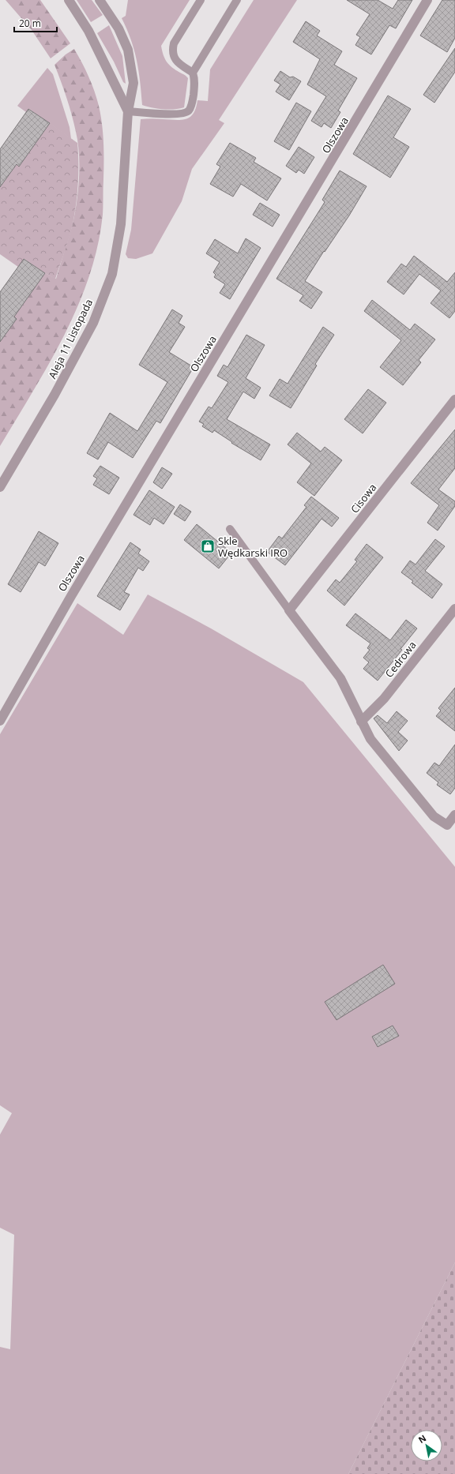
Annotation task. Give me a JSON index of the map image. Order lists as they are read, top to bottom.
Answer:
{
  "streets": {
    "street": [
      "Olszowa",
      "Aleja 11 Listopada",
      "Cisowa",
      "Cedrowa"
    ]
  },
  "places": {
    "shop": ["Skle Wędkarski IRO"]
  },
  "scale_bar": "20 m",
  "north": "top left"
}
